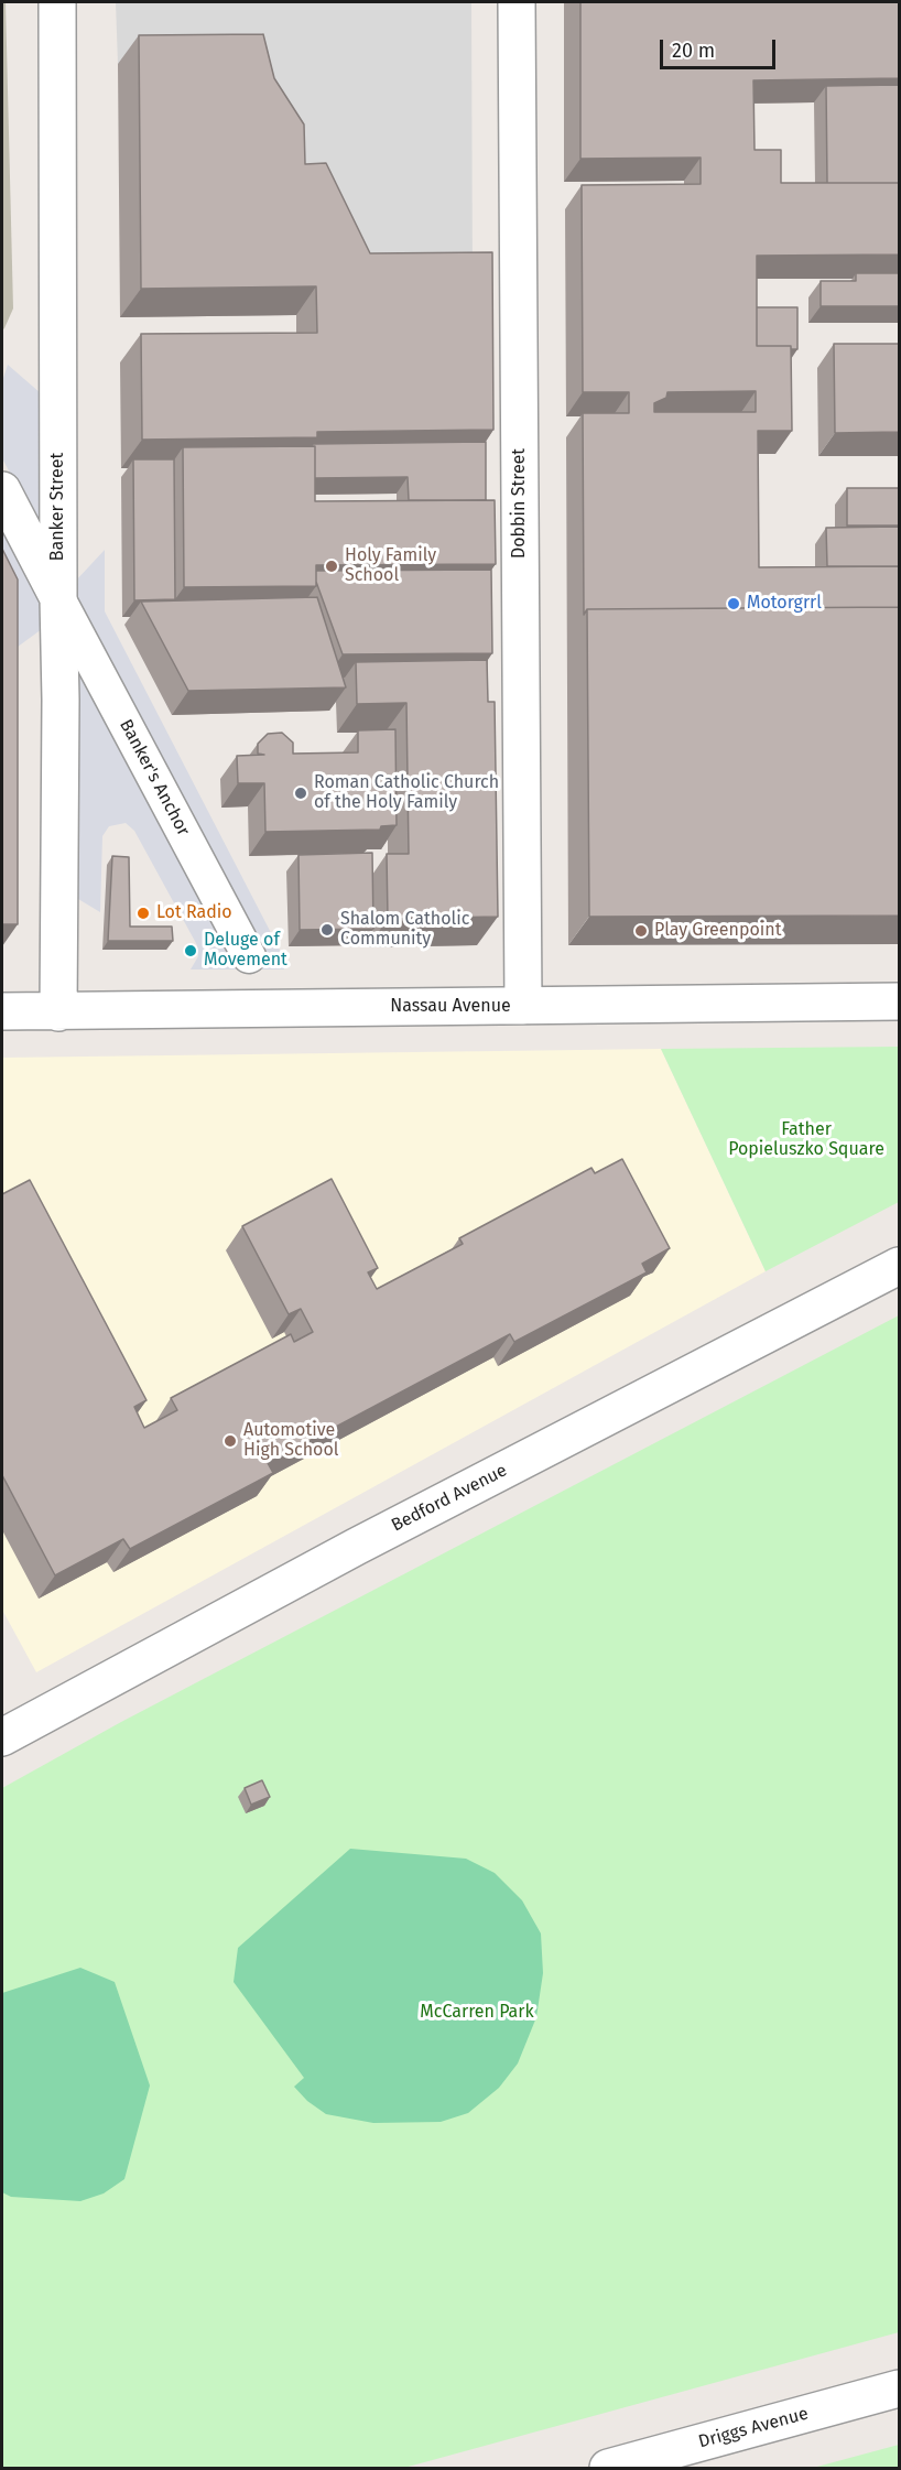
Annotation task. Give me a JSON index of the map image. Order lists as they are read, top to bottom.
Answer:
{
  "streets": {
    "street": [
      "Dobbin Street",
      "Banker Street",
      "Banker's Anchor",
      "Nassau Avenue",
      "Bedford Avenue",
      "Driggs Avenue"
    ]
  },
  "crossings": [
    ["Dobbin Street", "Nassau Avenue"],
    ["Banker Street", "Banker's Anchor"],
    ["Banker Street", "Nassau Avenue"]
  ],
  "parks": ["Father Popieluszko Square", "McCarren Park"],
  "places": [
    "Holy Family School",
    "Motorgrrl",
    "Roman Catholic Church of the Holy Family",
    "Lot Radio",
    "Shalom Catholic Community",
    "Play Greenpoint",
    "Deluge of Movement",
    "Automotive High School"
  ],
  "scale_bar": "20 m"
}
